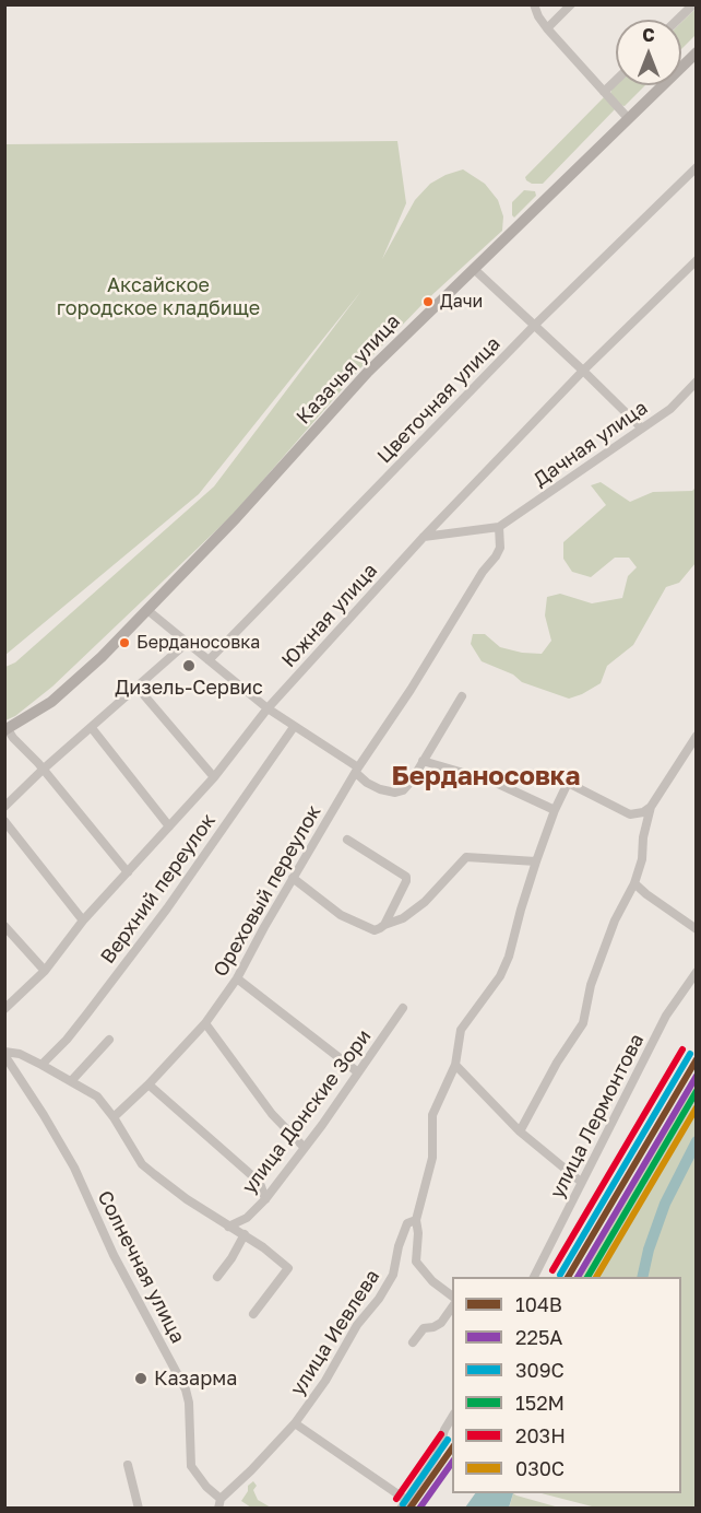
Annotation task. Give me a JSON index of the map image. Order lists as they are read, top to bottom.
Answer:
{
  "streets": {
    "main road": ["Казачья улица"],
    "street": [
      "Цветочная улица",
      "Дачная улица",
      "Южная улица",
      "Верхний переулок",
      "Ореховый переулок",
      "улица Донские Зори",
      "улица Лермонтова",
      "Солнечная улица",
      "улица Иевлева"
    ]
  },
  "crossings": [
    ["Дачная улица", "Ореховый переулок"],
    ["Солнечная улица", "улица Иевлева"]
  ],
  "districts": ["Берданосовка"],
  "parks": ["Аксайское городское кладбище"],
  "places": [
    "Дачи",
    "Берданосовка",
    "Дизель-Сервис",
    "Казарма"
  ],
  "lines": [
    "transit line 203Н",
    "transit line 309С",
    "transit line 104В",
    "transit line 225А",
    "transit line 152М",
    "transit line 030C"
  ],
  "legend": [
    "104В",
    "225А",
    "309С",
    "152М",
    "203Н",
    "030C"
  ],
  "north": "top"
}
